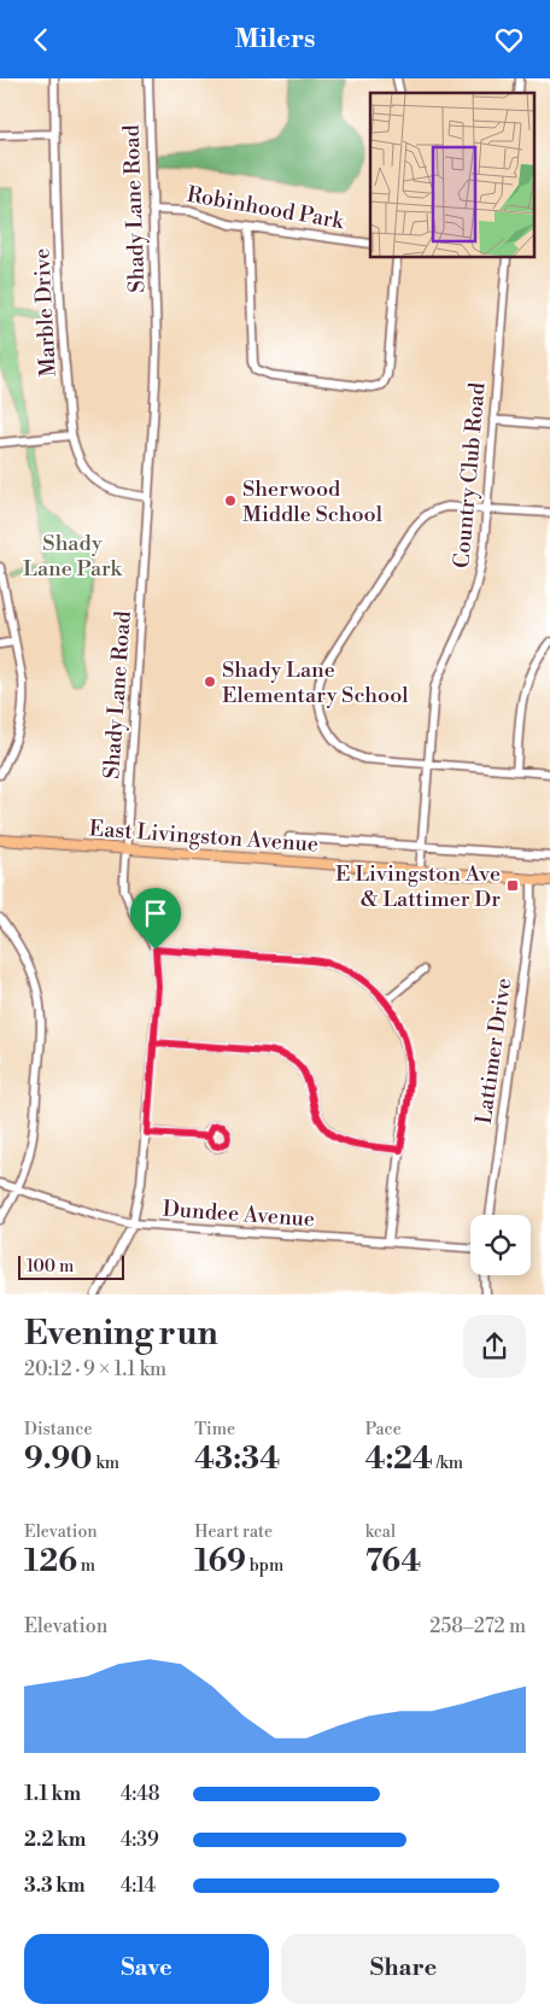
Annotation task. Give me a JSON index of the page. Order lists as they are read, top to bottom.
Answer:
{
  "streets": {
    "main road": ["East Livingston Avenue"],
    "street": [
      "Robinhood Park",
      "Shady Lane Road",
      "Marble Drive",
      "Country Club Road",
      "Lattimer Drive",
      "Dundee Avenue"
    ]
  },
  "crossings": [
    ["Robinhood Park", "Shady Lane Road"],
    ["Shady Lane Road", "Marble Drive"],
    ["Shady Lane Road", "East Livingston Avenue"],
    ["Shady Lane Road", "Dundee Avenue"],
    ["Country Club Road", "East Livingston Avenue"],
    ["East Livingston Avenue", "Lattimer Drive"]
  ],
  "parks": ["Shady Lane Park"],
  "places": {
    "other": ["Sherwood Middle School", "Shady Lane Elementary School"],
    "transit": ["E Livingston Ave & Lattimer Dr"]
  },
  "scale_bar": "100 m",
  "page": {
    "header": "Milers",
    "scale": "100 m",
    "heading": ["Evening run", "20:12 · 9 × 1.1 km"],
    "stats": [
      ["Distance", "9.90 km"],
      ["Time", "43:34"],
      ["Pace", "4:24 /km"],
      ["Elevation", "126 m"],
      ["Heart rate", "169 bpm"],
      ["kcal", "764"]
    ],
    "chart": ["Elevation", "258–272 m"],
    "list": [
      {
        "name": "1.1 km",
        "note": "4:48"
      },
      {
        "name": "2.2 km",
        "note": "4:39"
      },
      {
        "name": "3.3 km",
        "note": "4:14"
      }
    ],
    "buttons": ["Save", "Share"]
  }
}
